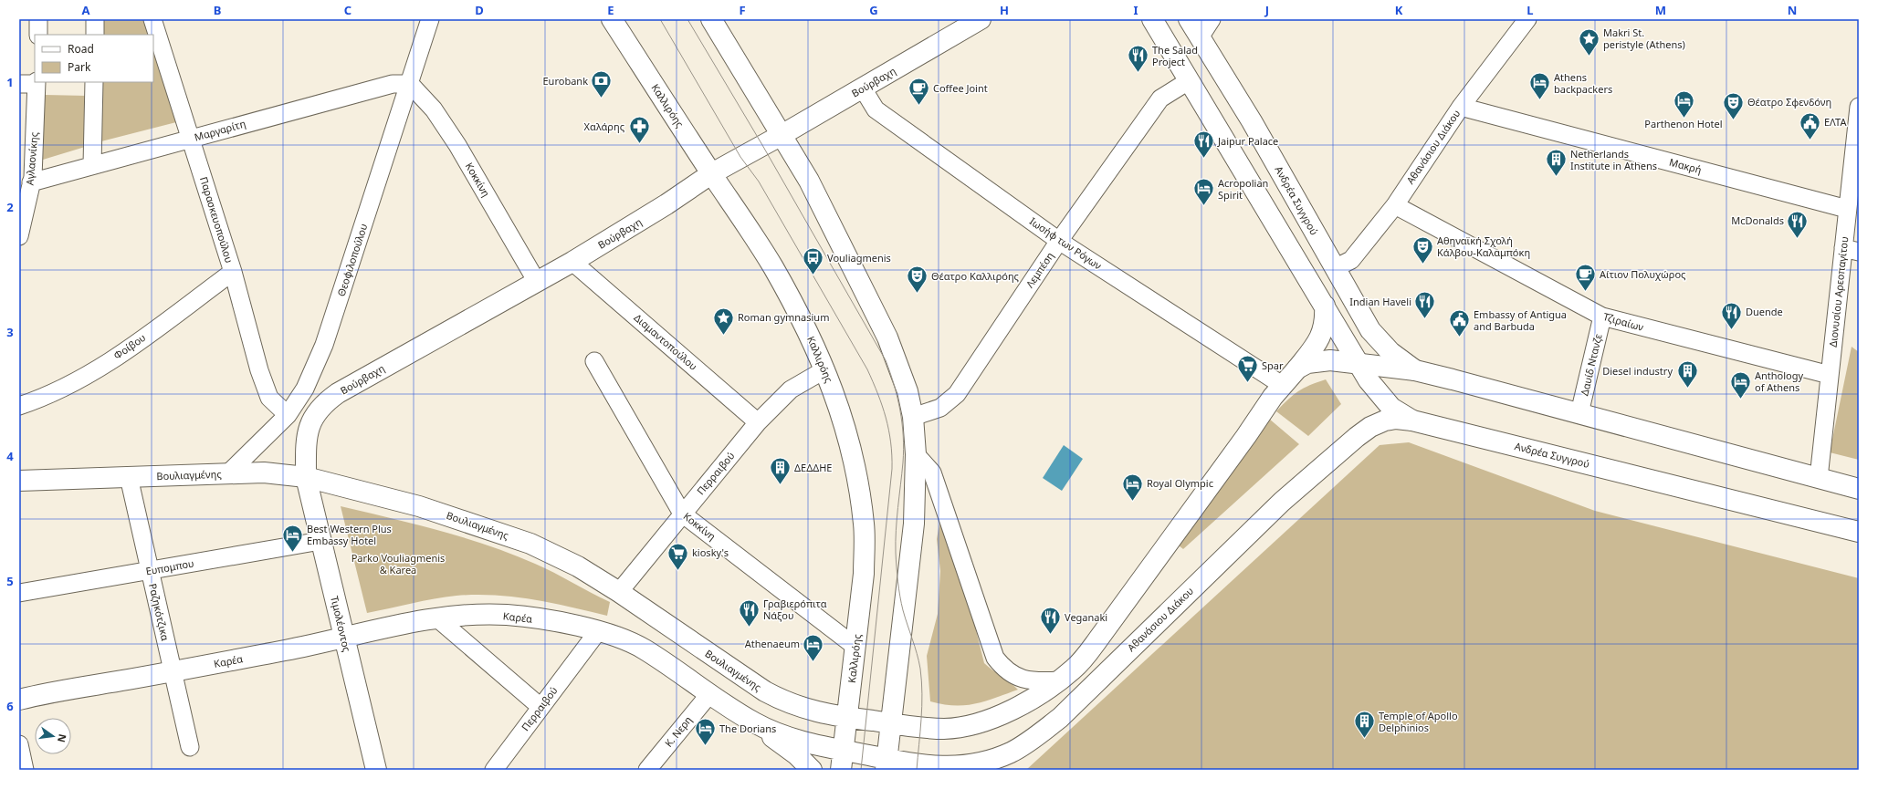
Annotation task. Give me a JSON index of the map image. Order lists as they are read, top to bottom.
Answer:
{
  "streets": {
    "main road": [
      "Βούρβαχη",
      "Καλλιρόης",
      "Αθανάσιου Διάκου",
      "Ανδρέα Συγγρού",
      "Βουλιαγμένης",
      "Καρέα",
      "Τιμολέοντος"
    ],
    "street": [
      "Μαργαρίτη",
      "Αγλαονίκης",
      "Μακρή",
      "Κοκκίνη",
      "Παρασκευοπούλου",
      "Ιωσήφ των Ρόγων",
      "Θεοφιλοπούλου",
      "Λεμπέση",
      "Διονυσίου Αρεοπαγίτου",
      "Τζιραίων",
      "Διαμαντοπούλου",
      "Φοίβου",
      "Δαυίδ Ντανζε",
      "Περραιβού",
      "Ευπομπου",
      "Ραζηκότζικα",
      "Κ. Νερη"
    ]
  },
  "crossings": [
    ["Βούρβαχη", "Καλλιρόης"],
    ["Βούρβαχη", "Κοκκίνη"],
    ["Βούρβαχη", "Ιωσήφ των Ρόγων"],
    ["Βούρβαχη", "Διαμαντοπούλου"],
    ["Βούρβαχη", "Βουλιαγμένης"],
    ["Βούρβαχη", "Τιμολέοντος"],
    ["Καλλιρόης", "Κοκκίνη"],
    ["Καλλιρόης", "Περραιβού"],
    ["Καλλιρόης", "Βουλιαγμένης"],
    ["Μαργαρίτη", "Αγλαονίκης"],
    ["Μαργαρίτη", "Κοκκίνη"],
    ["Μαργαρίτη", "Παρασκευοπούλου"],
    ["Μαργαρίτη", "Θεοφιλοπούλου"],
    ["Αθανάσιου Διάκου", "Μακρή"],
    ["Αθανάσιου Διάκου", "Ανδρέα Συγγρού"],
    ["Αθανάσιου Διάκου", "Τζιραίων"],
    ["Μακρή", "Διονυσίου Αρεοπαγίτου"],
    ["Κοκκίνη", "Θεοφιλοπούλου"],
    ["Κοκκίνη", "Περραιβού"],
    ["Ανδρέα Συγγρού", "Λεμπέση"],
    ["Ανδρέα Συγγρού", "Διονυσίου Αρεοπαγίτου"],
    ["Ανδρέα Συγγρού", "Δαυίδ Ντανζε"],
    ["Παρασκευοπούλου", "Θεοφιλοπούλου"],
    ["Παρασκευοπούλου", "Φοίβου"],
    ["Ιωσήφ των Ρόγων", "Λεμπέση"],
    ["Θεοφιλοπούλου", "Βουλιαγμένης"],
    ["Διονυσίου Αρεοπαγίτου", "Τζιραίων"],
    ["Τζιραίων", "Δαυίδ Ντανζε"],
    ["Διαμαντοπούλου", "Περραιβού"],
    ["Περραιβού", "Βουλιαγμένης"],
    ["Περραιβού", "Καρέα"],
    ["Βουλιαγμένης", "Ραζηκότζικα"],
    ["Βουλιαγμένης", "Τιμολέοντος"],
    ["Ευπομπου", "Ραζηκότζικα"],
    ["Ευπομπου", "Τιμολέοντος"],
    ["Ραζηκότζικα", "Καρέα"],
    ["Καρέα", "Τιμολέοντος"]
  ],
  "parks": ["Parko Vouliagmenis & Karea"],
  "places": {
    "place": ["Makri St. peristyle (Athens)", "Roman gymnasium"],
    "restaurant": [
      "The Salad Project",
      "Jaipur Palace",
      "McDonalds",
      "Indian Haveli",
      "Duende",
      "Γραβιερόπιτα Νάξου",
      "Veganaki"
    ],
    "bank": ["Eurobank"],
    "hotel": [
      "Athens backpackers",
      "Parthenon Hotel",
      "Acropolian Spirit",
      "Anthology of Athens",
      "Royal Olympic",
      "Best Western Plus Embassy Hotel",
      "Athenaeum",
      "The Dorians"
    ],
    "cafe": ["Coffee Joint", "Αίτιον Πολυχώρος"],
    "theatre": ["Θέατρο Σφενδόνη", "Αθηναϊκή Σχολή Κάλβου-Καλαμπόκη", "Θέατρο Καλλιρόης"],
    "public building": ["ΕΛΤΑ", "Embassy of Antigua and Barbuda"],
    "pharmacy": ["Χαλάρης"],
    "building": [
      "Netherlands Institute in Athens",
      "Diesel industry",
      "ΔΕΔΔΗΕ",
      "Temple of Apollo Delphinios"
    ],
    "bus stop": ["Vouliagmenis"],
    "supermarket": ["Spar", "kiosky's"]
  },
  "legend": ["Road", "Park"],
  "north": "right",
  "grid": {
    "columns": [
      "A",
      "B",
      "C",
      "D",
      "E",
      "F",
      "G",
      "H",
      "I",
      "J",
      "K",
      "L",
      "M",
      "N"
    ],
    "rows": [
      "1",
      "2",
      "3",
      "4",
      "5",
      "6"
    ]
  }
}
